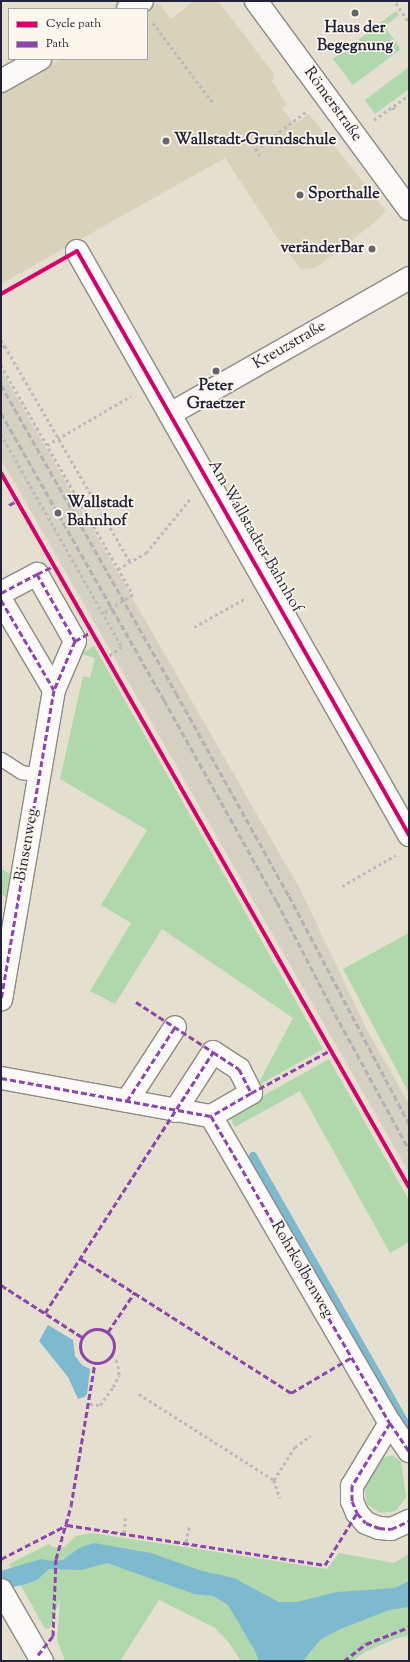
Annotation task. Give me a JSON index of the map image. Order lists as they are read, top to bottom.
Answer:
{
  "streets": {
    "street": [
      "Römerstraße",
      "Kreuzstraße",
      "Am Wallstadter Bahnhof",
      "Binsenweg",
      "Rohrkolbenweg"
    ]
  },
  "crossings": [
    ["Kreuzstraße", "Am Wallstadter Bahnhof"]
  ],
  "places": [
    "Haus der Begegnung",
    "Wallstadt-Grundschule",
    "Sporthalle",
    "veränderBar",
    "Peter Graetzer",
    "Wallstadt Bahnhof"
  ],
  "legend": ["Cycle path", "Path"]
}
